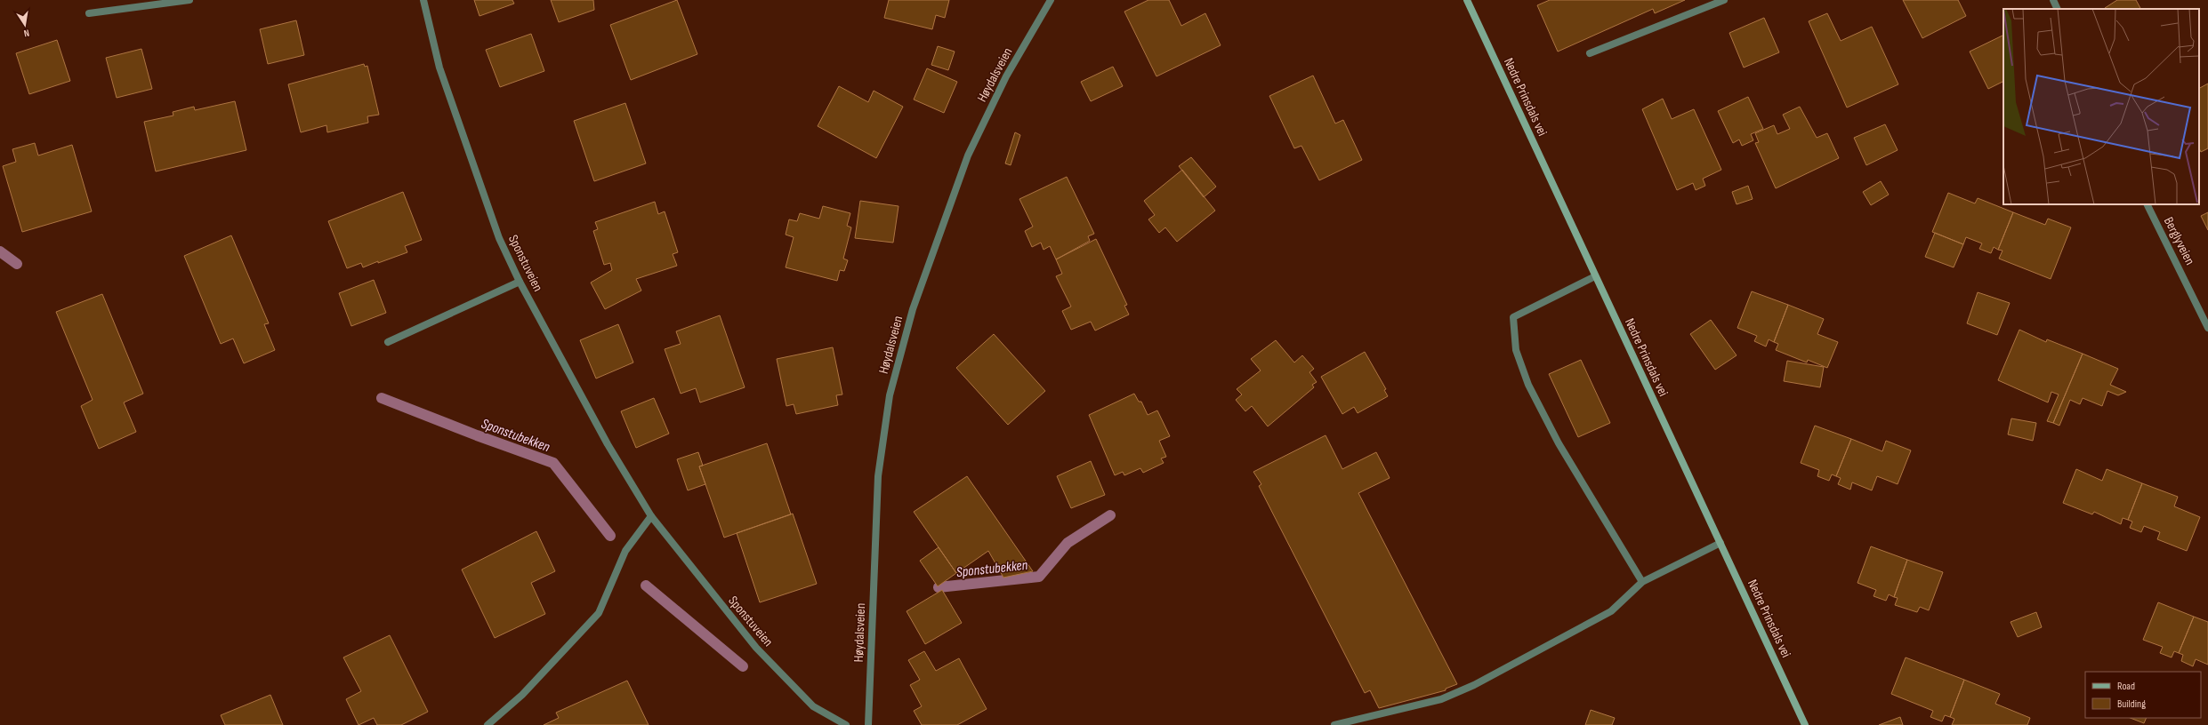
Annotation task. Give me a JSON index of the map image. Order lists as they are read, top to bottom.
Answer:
{
  "streets": {
    "main road": ["Nedre Prinsdals vei"],
    "street": ["Høydalsveien", "Berglyveien", "Sponstuveien"]
  },
  "water": ["Sponstubekken"],
  "legend": ["Road", "Building"],
  "north": "bottom"
}
